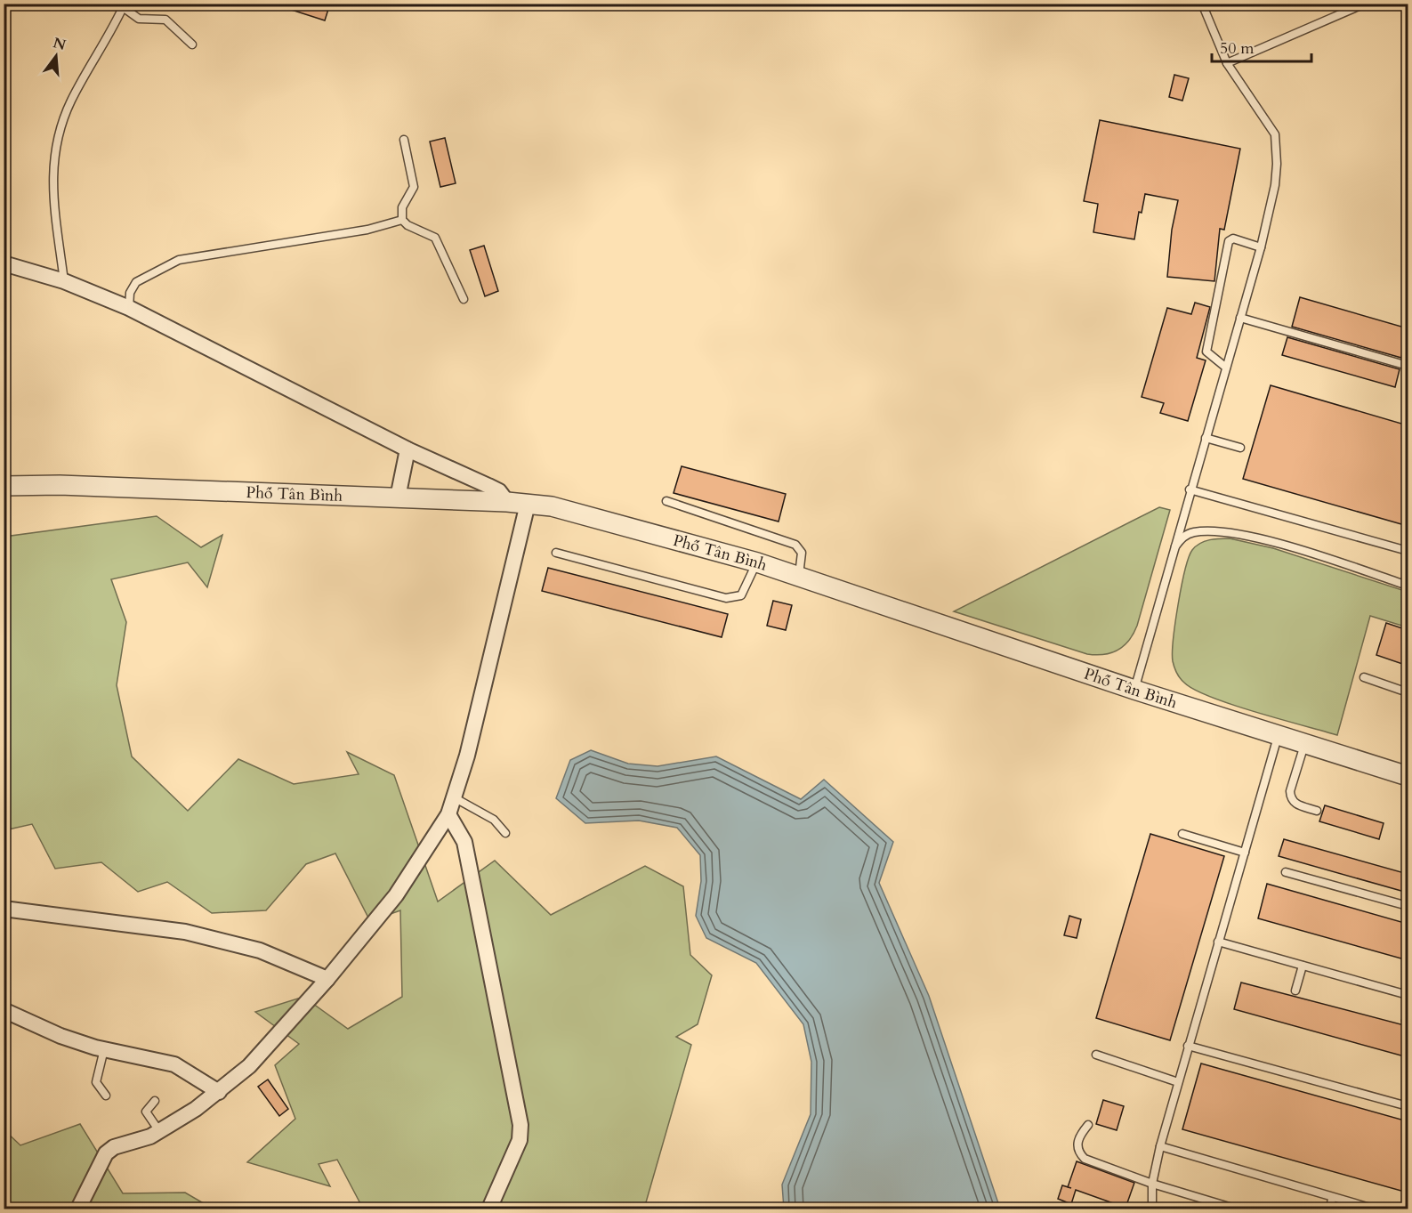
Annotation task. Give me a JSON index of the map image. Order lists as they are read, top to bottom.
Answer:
{
  "streets": {
    "street": ["Phố Tân Bình"]
  },
  "scale_bar": "50 m",
  "north": "top"
}
